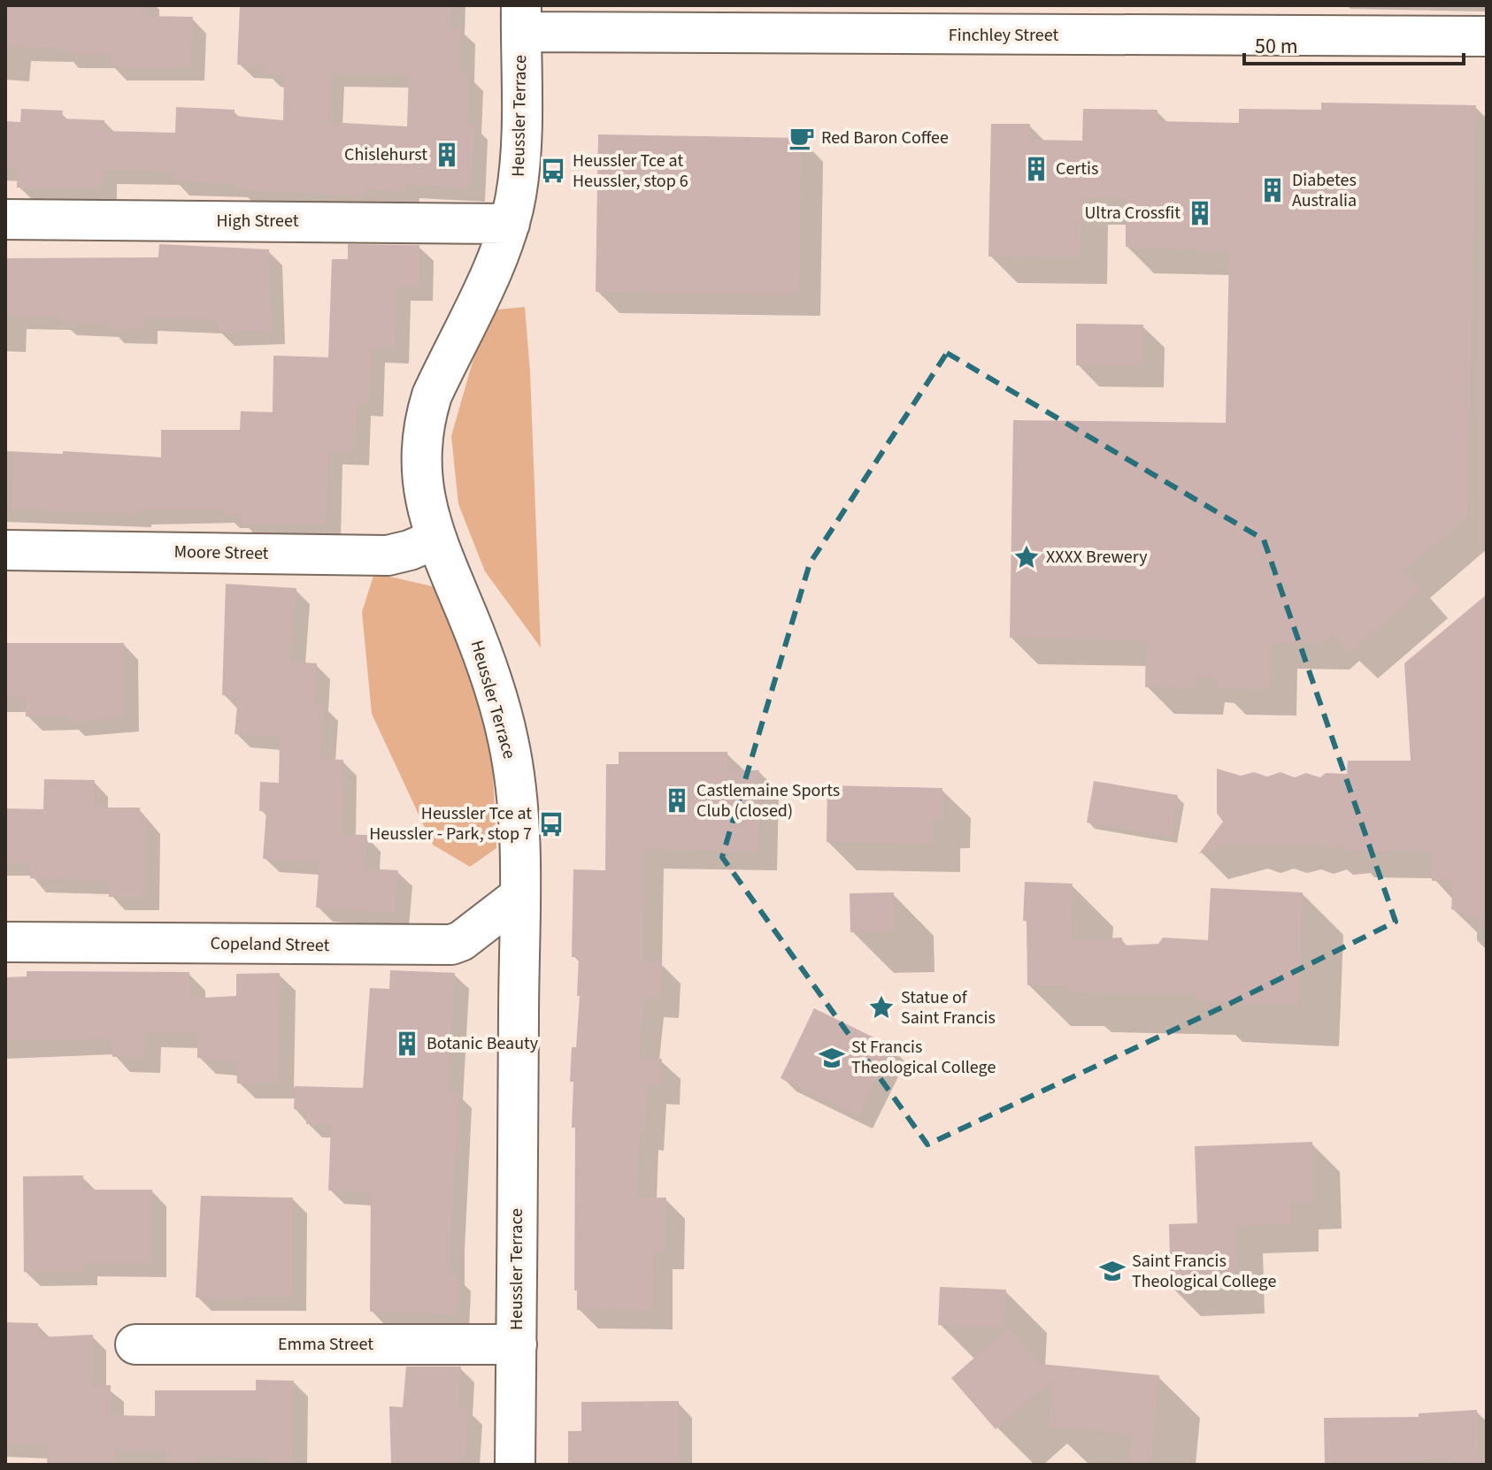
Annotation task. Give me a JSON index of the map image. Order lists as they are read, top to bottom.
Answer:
{
  "streets": {
    "street": [
      "Finchley Street",
      "Heussler Terrace",
      "High Street",
      "Moore Street",
      "Copeland Street",
      "Emma Street"
    ]
  },
  "crossings": [
    ["Finchley Street", "Heussler Terrace"],
    ["Heussler Terrace", "High Street"],
    ["Heussler Terrace", "Moore Street"],
    ["Heussler Terrace", "Copeland Street"],
    ["Heussler Terrace", "Emma Street"]
  ],
  "places": {
    "cafe": ["Red Baron Coffee"],
    "building": [
      "Chislehurst",
      "Certis",
      "Diabetes Australia",
      "Ultra Crossfit",
      "Castlemaine Sports Club (closed)",
      "Botanic Beauty"
    ],
    "bus stop": ["Heussler Tce at Heussler, stop 6", "Heussler Tce at Heussler - Park, stop 7"],
    "place": ["XXXX Brewery", "Statue of Saint Francis"],
    "school or university": ["St Francis Theological College", "Saint Francis Theological College"]
  },
  "scale_bar": "50 m"
}
